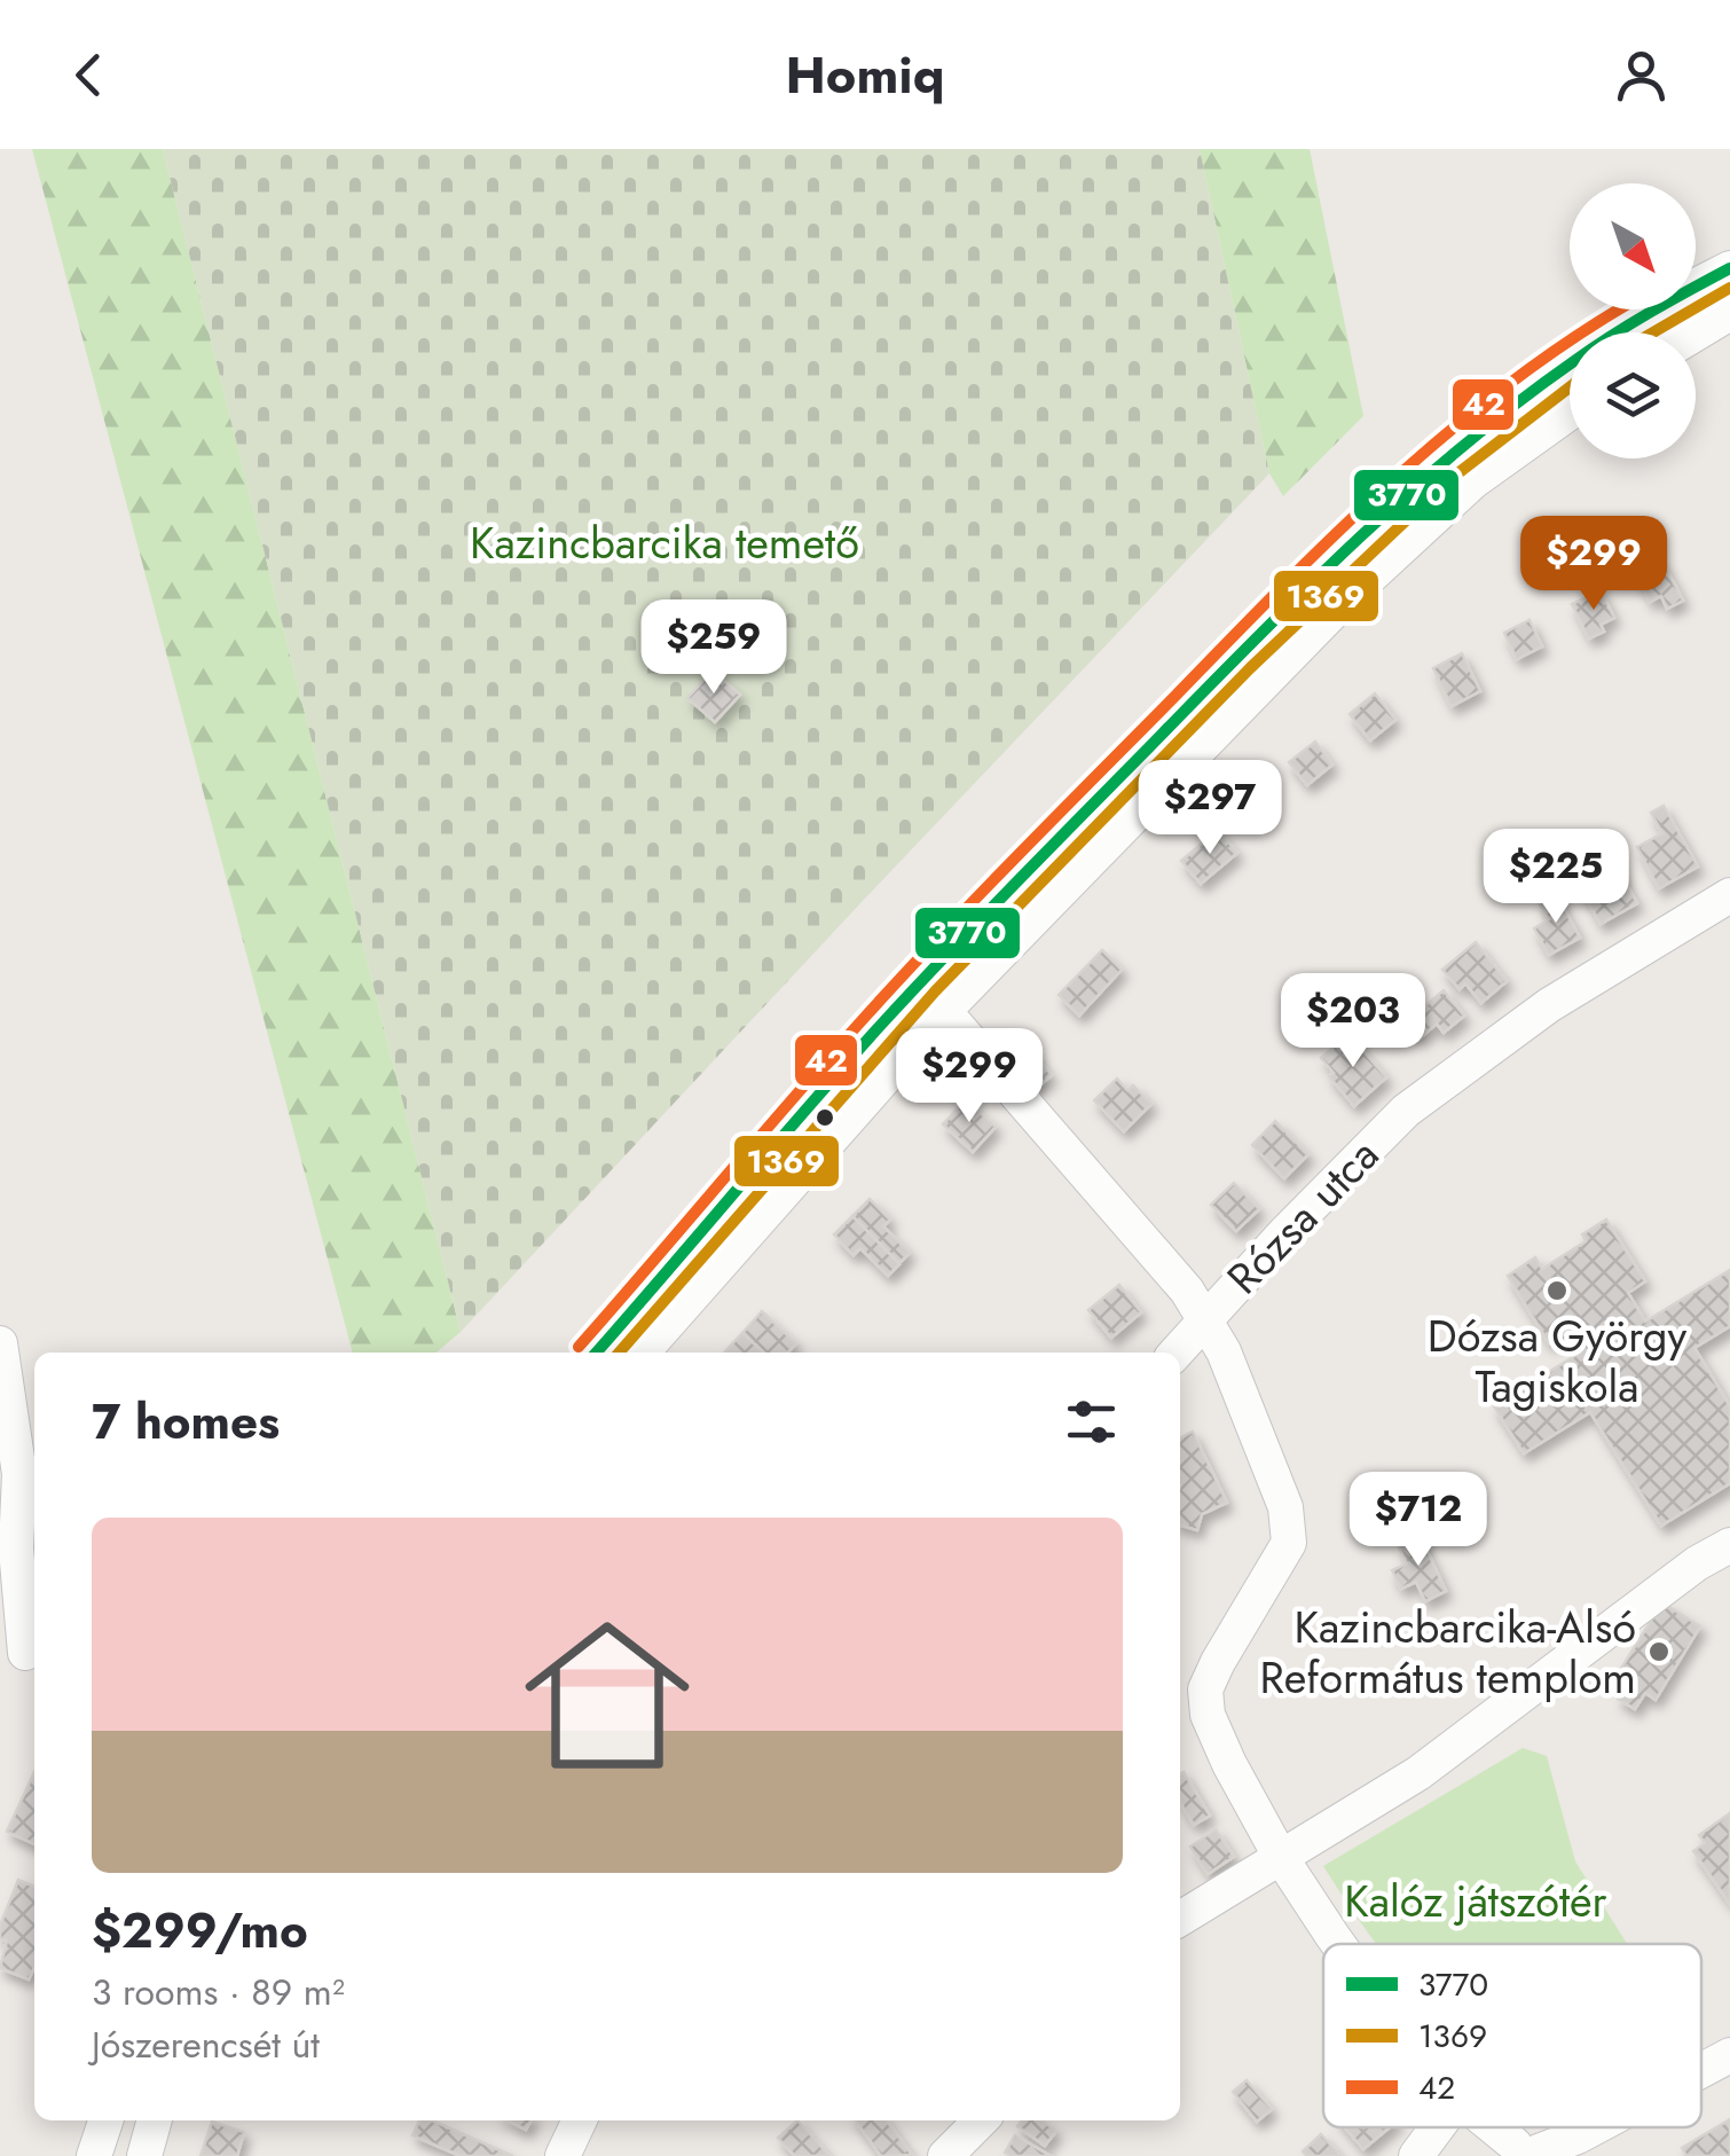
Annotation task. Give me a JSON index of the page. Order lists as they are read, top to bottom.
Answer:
{
  "streets": {
    "street": ["Rózsa utca"]
  },
  "parks": ["Kazincbarcika temető", "Kalóz játszótér"],
  "places": ["Dózsa György Tagiskola", "Kazincbarcika-Alsó Református templom"],
  "lines": ["transit line 3770", "transit line 1369", "transit line 42"],
  "legend": ["3770", "1369", "42"],
  "north": "bottom right",
  "page": {
    "header": "Homiq",
    "price": [
      "$299",
      "$259",
      "$297",
      "$225",
      "$203",
      "$299",
      "$712"
    ],
    "heading": "7 homes",
    "list": [
      {
        "name": "$299/mo",
        "note": "3 rooms · 89 m² · Jószerencsét út"
      }
    ]
  }
}
